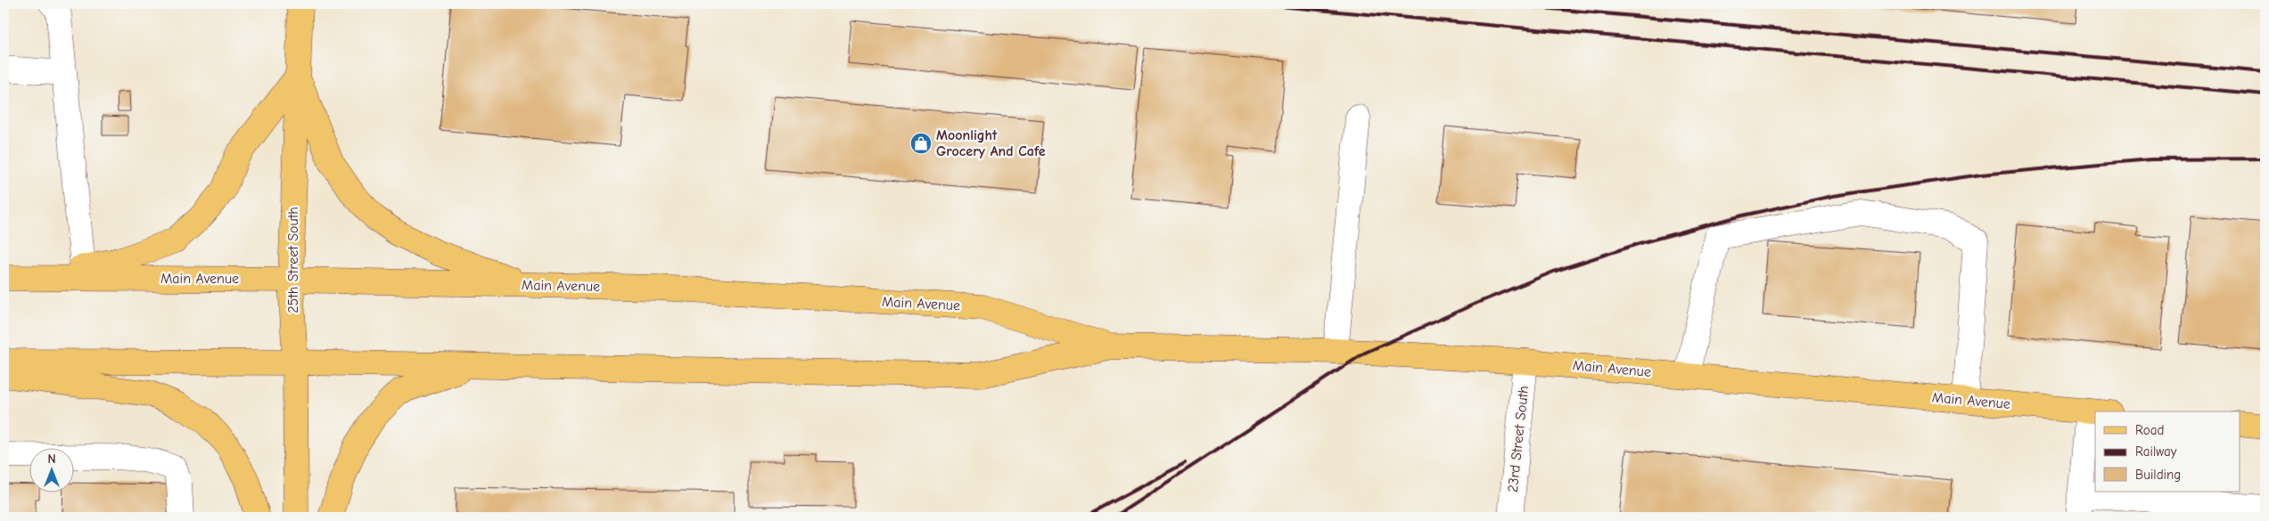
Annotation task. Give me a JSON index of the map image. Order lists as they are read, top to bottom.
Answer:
{
  "streets": {
    "main road": ["25th Street South", "Main Avenue"],
    "street": ["23rd Street South"]
  },
  "crossings": [
    ["25th Street South", "Main Avenue"],
    ["Main Avenue", "23rd Street South"]
  ],
  "places": {
    "shop": ["Moonlight Grocery And Cafe"]
  },
  "legend": ["Road", "Railway", "Building"],
  "north": "top"
}
